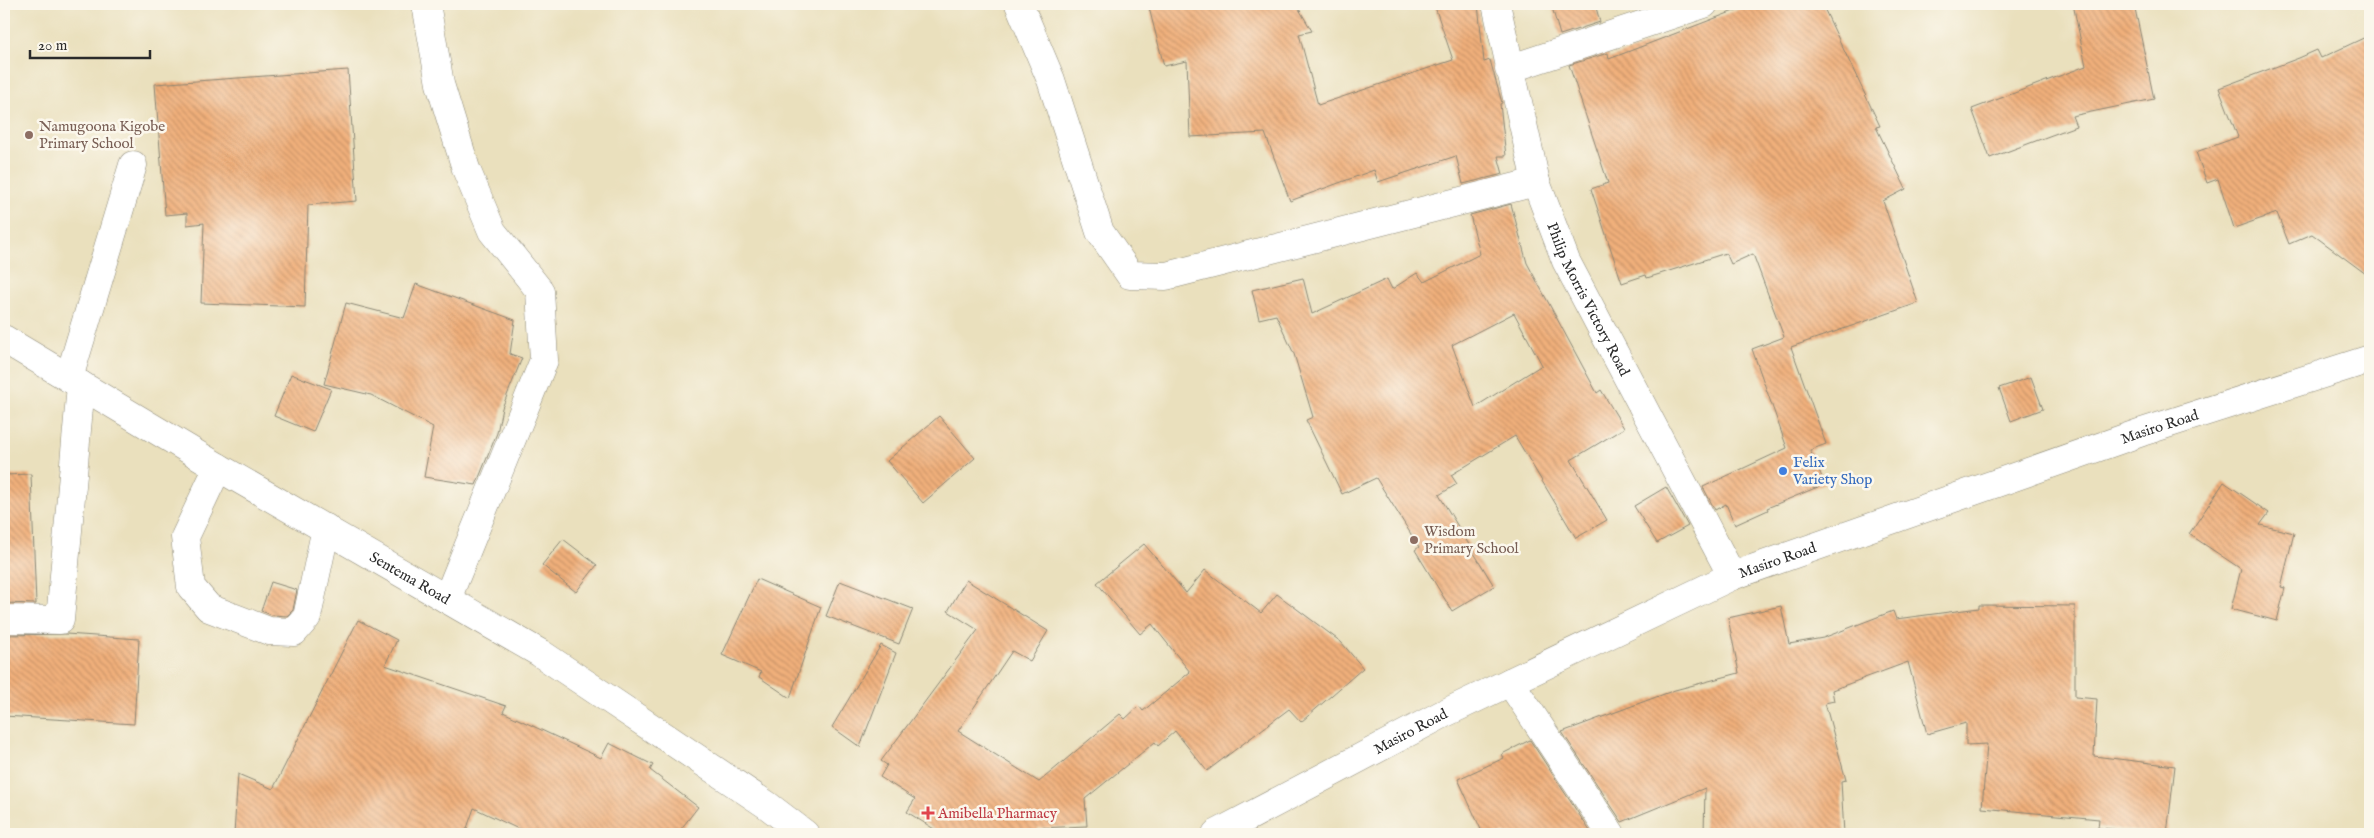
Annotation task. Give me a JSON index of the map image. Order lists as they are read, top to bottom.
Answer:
{
  "streets": {
    "street": ["Philip Morris Victory Road", "Masiro Road", "Sentema Road"]
  },
  "crossings": [
    ["Philip Morris Victory Road", "Masiro Road"]
  ],
  "places": {
    "other": ["Namugoona Kigobe Primary School", "Felix Variety Shop", "Wisdom Primary School"],
    "health": ["Amibella Pharmacy"]
  },
  "scale_bar": "20 m"
}
